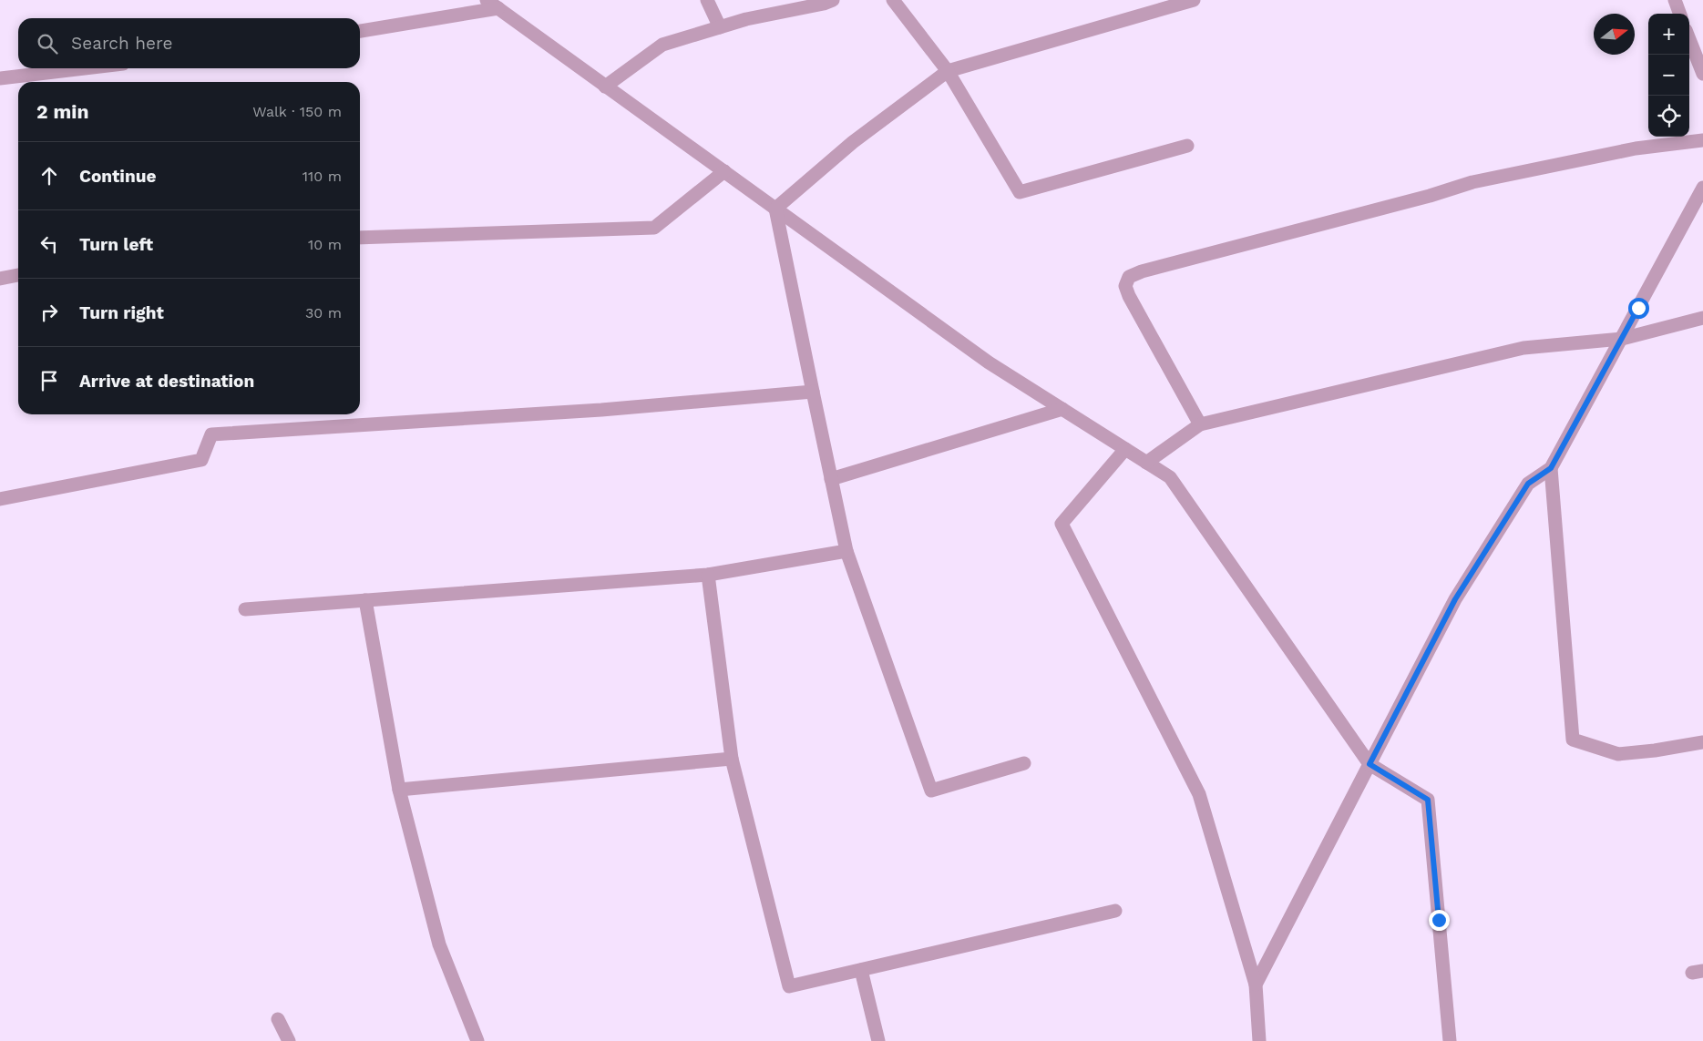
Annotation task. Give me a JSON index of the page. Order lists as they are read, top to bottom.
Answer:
{
  "north": "right",
  "page": {
    "map_buttons": ["+", "−"],
    "search": "Search here",
    "heading": ["2 min", "Walk · 150 m"],
    "list": [
      ["Continue", "110 m"],
      ["Turn left", "10 m"],
      ["Turn right", "30 m"],
      "Arrive at destination"
    ]
  }
}
